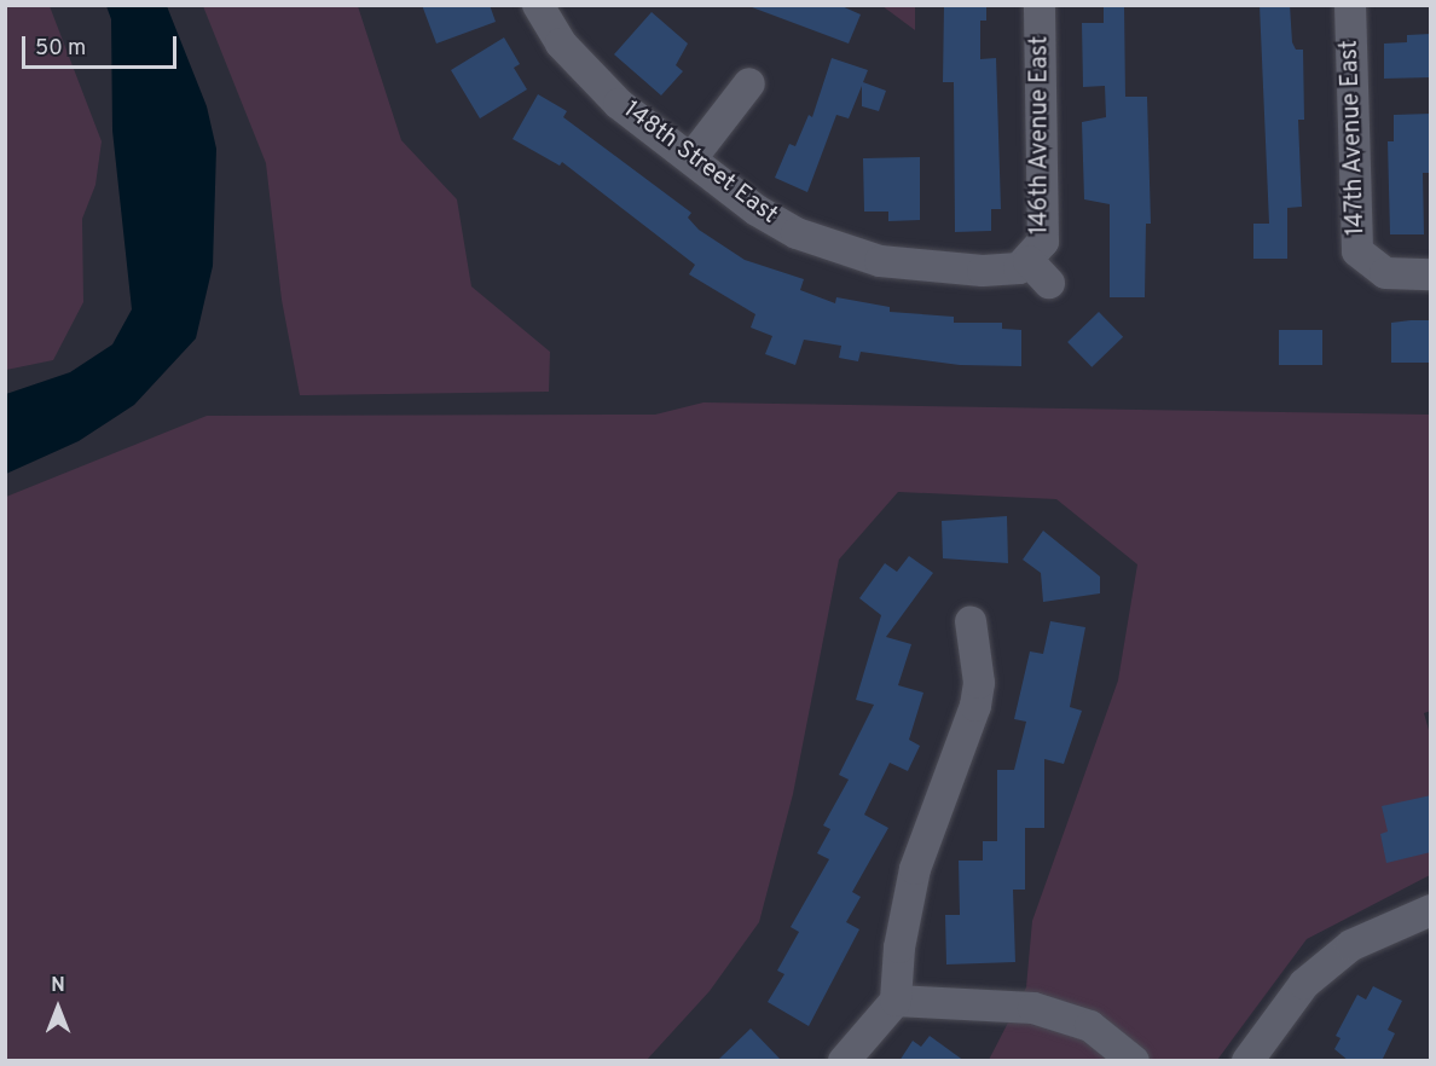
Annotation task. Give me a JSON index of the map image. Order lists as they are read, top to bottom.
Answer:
{
  "streets": {
    "street": ["146th Avenue East", "147th Avenue East", "148th Street East"]
  },
  "crossings": [
    ["146th Avenue East", "148th Street East"]
  ],
  "scale_bar": "50 m",
  "north": "top"
}
